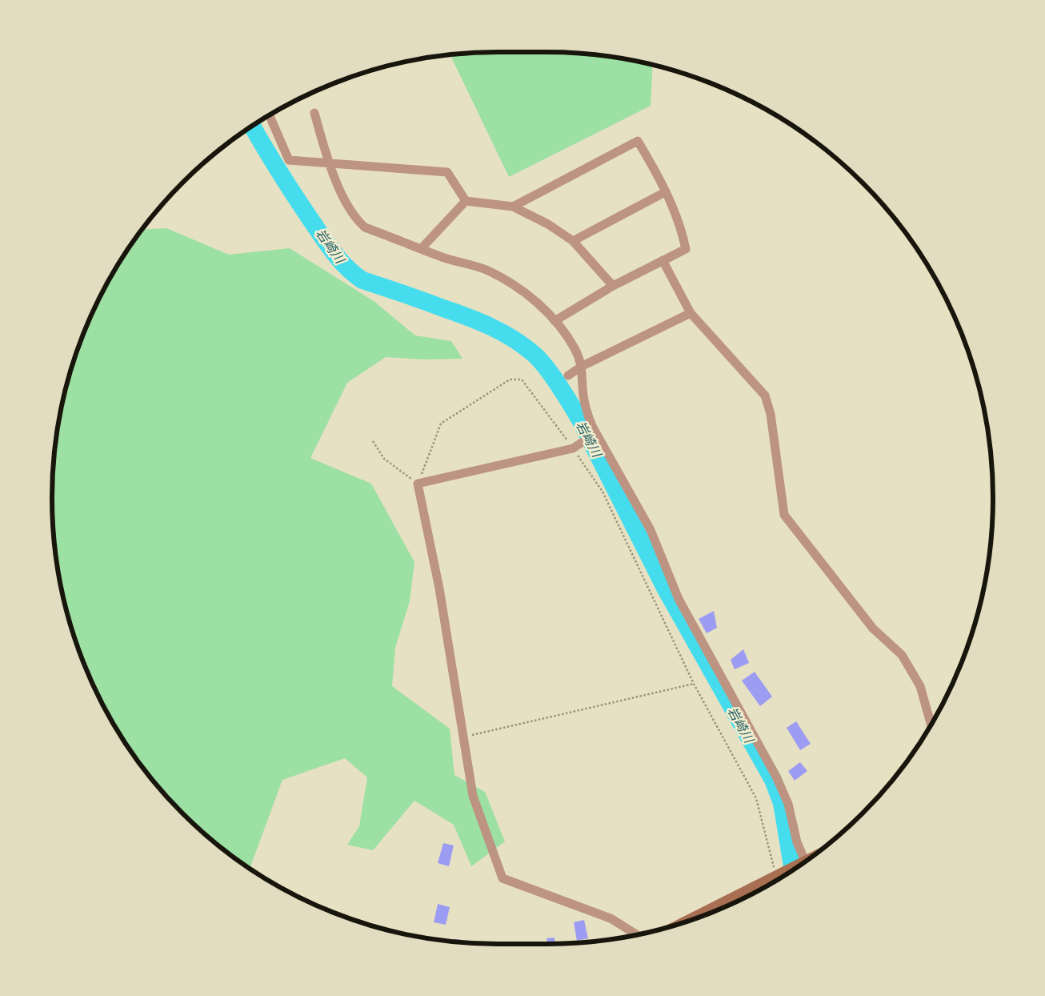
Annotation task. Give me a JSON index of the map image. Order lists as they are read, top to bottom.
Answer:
{
  "water": ["岩崎川"]
}
